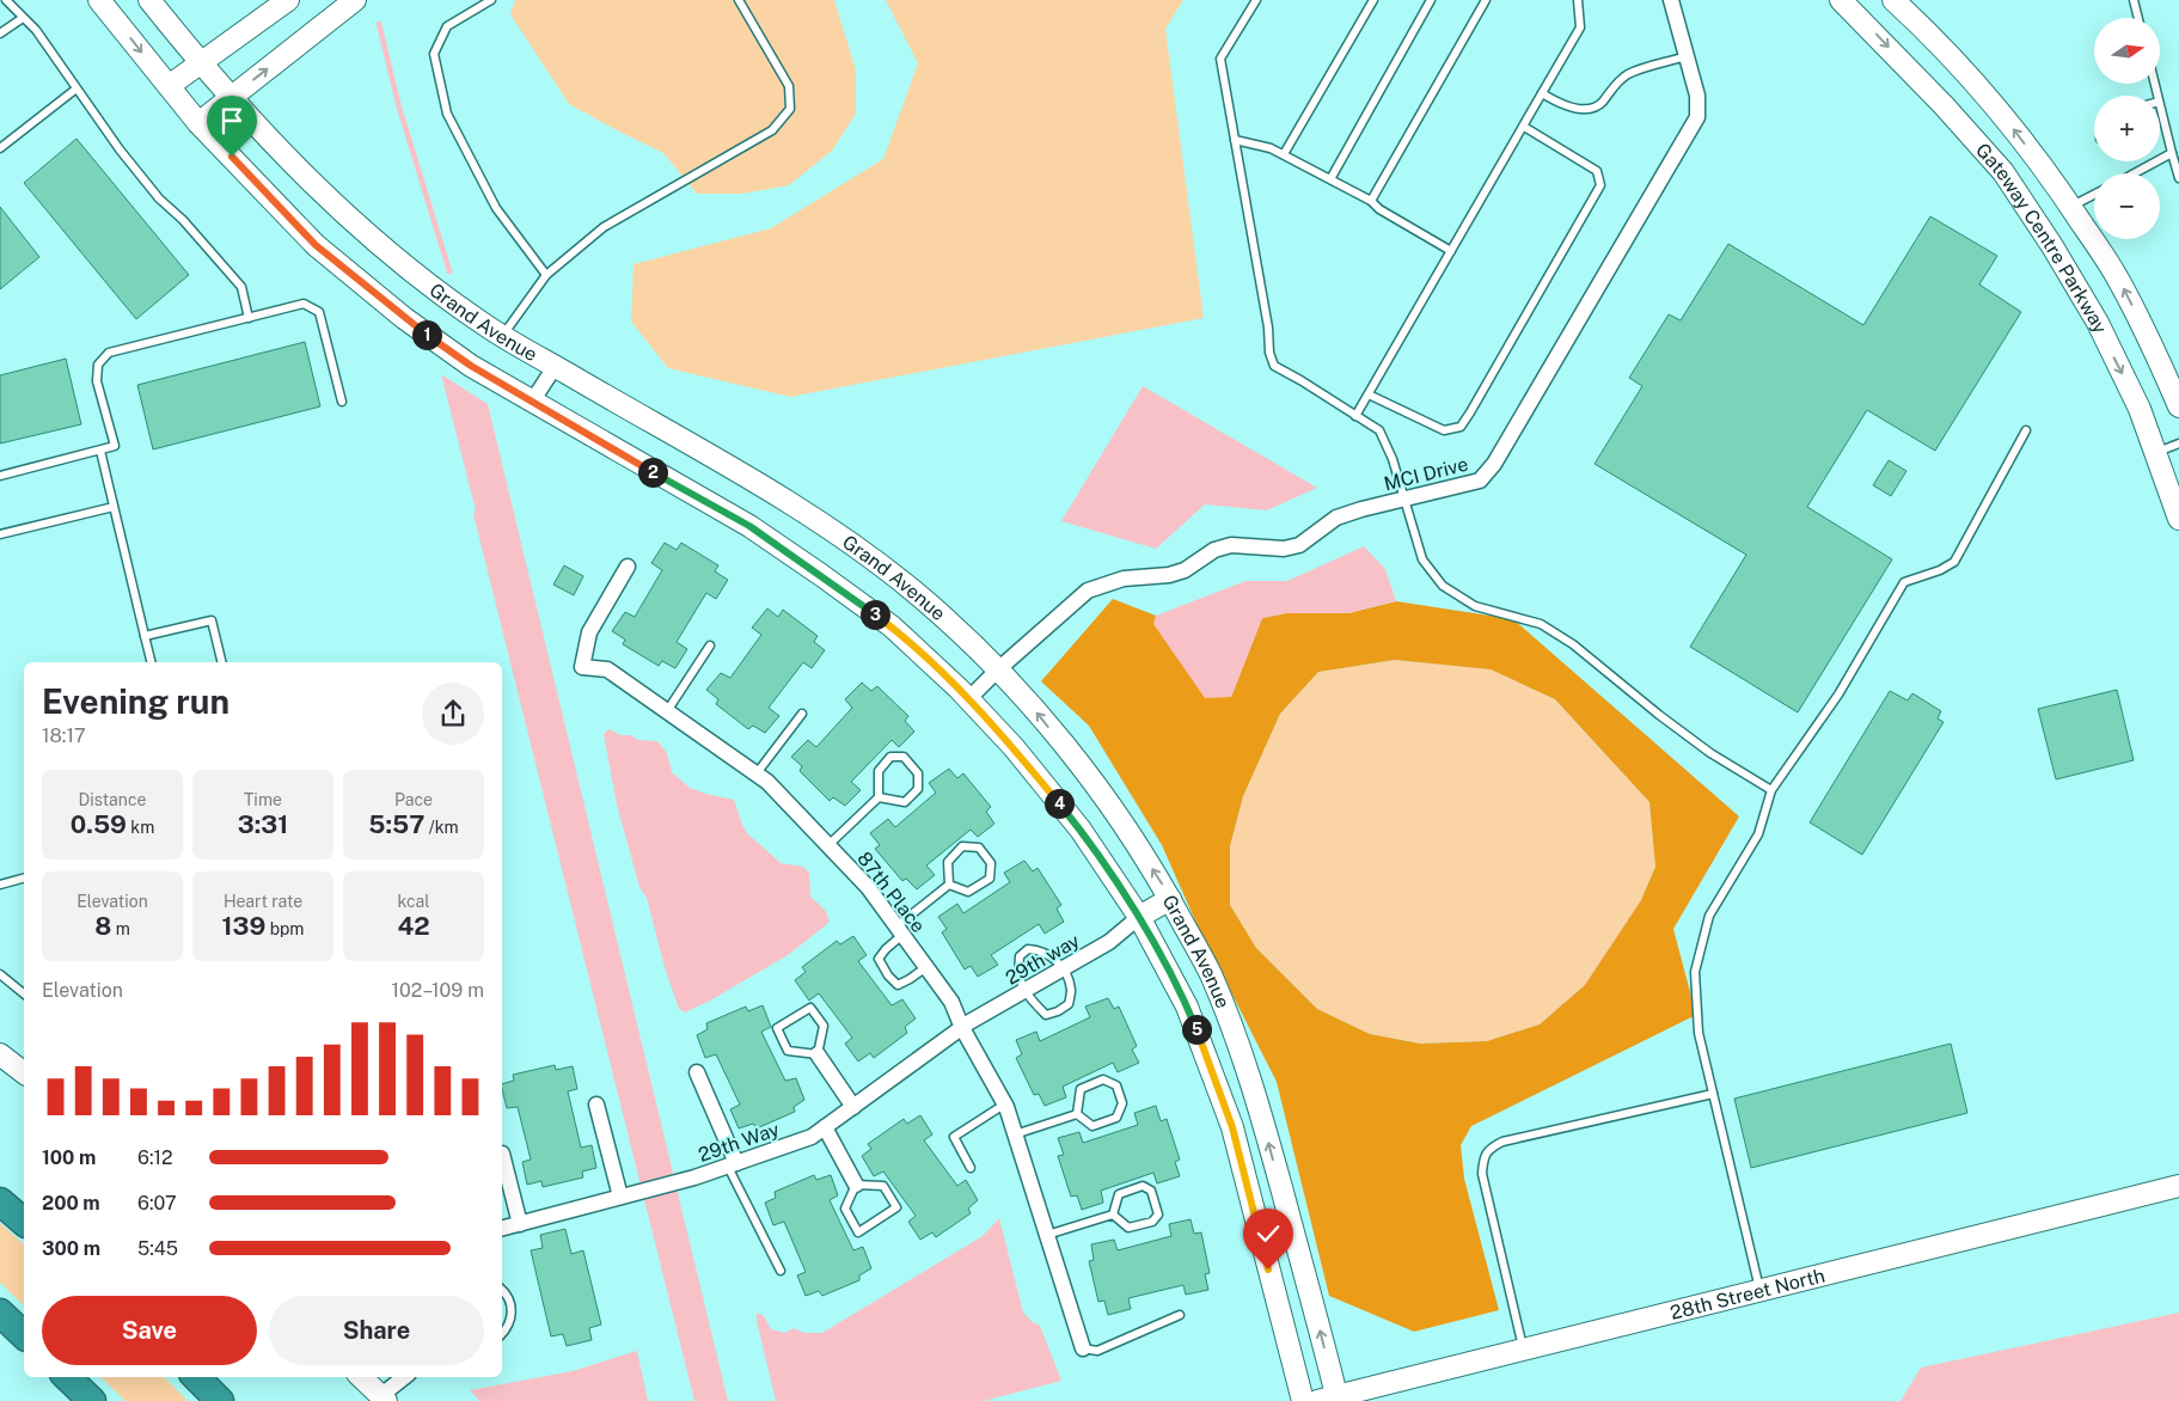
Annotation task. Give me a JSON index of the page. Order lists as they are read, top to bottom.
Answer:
{
  "streets": {
    "street": [
      "Gateway Centre Parkway",
      "Grand Avenue",
      "MCI Drive",
      "87th Place",
      "29th way",
      "29th Way",
      "28th Street North"
    ]
  },
  "crossings": [
    ["Grand Avenue", "MCI Drive"],
    ["Grand Avenue", "29th way"],
    ["Grand Avenue", "28th Street North"],
    ["87th Place", "29th way"],
    ["87th Place", "29th Way"],
    ["29th way", "29th Way"]
  ],
  "north": "right",
  "page": {
    "map_buttons": ["+", "−"],
    "pins": [
      "1",
      "2",
      "3",
      "4",
      "5"
    ],
    "heading": ["Evening run", "18:17"],
    "stats": [
      ["Distance", "0.59 km"],
      ["Time", "3:31"],
      ["Pace", "5:57 /km"],
      ["Elevation", "8 m"],
      ["Heart rate", "139 bpm"],
      ["kcal", "42"]
    ],
    "chart": ["Elevation", "102–109 m"],
    "list": [
      {
        "name": "100 m",
        "note": "6:12"
      },
      {
        "name": "200 m",
        "note": "6:07"
      },
      {
        "name": "300 m",
        "note": "5:45"
      }
    ],
    "buttons": ["Save", "Share"]
  }
}
